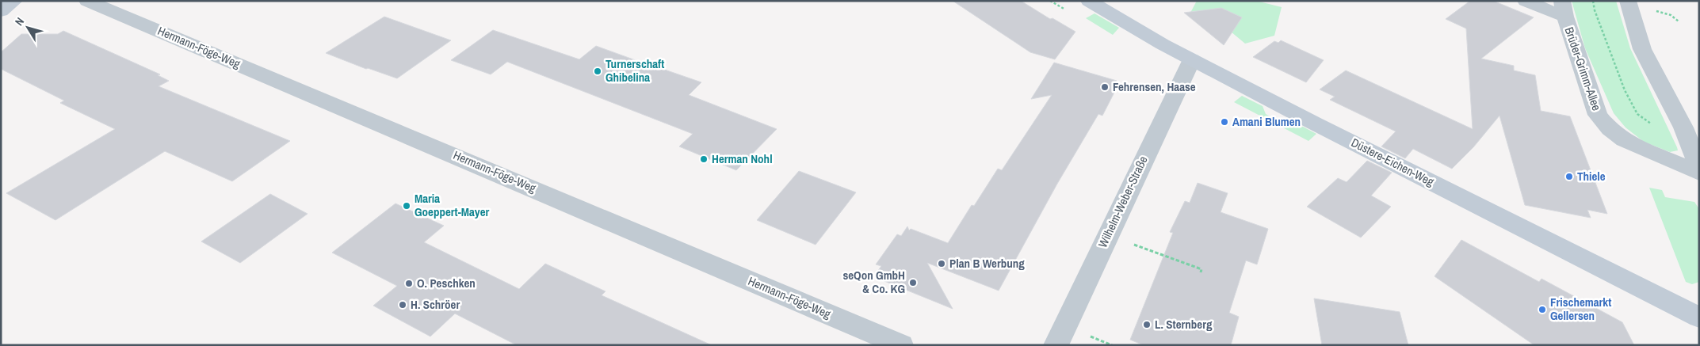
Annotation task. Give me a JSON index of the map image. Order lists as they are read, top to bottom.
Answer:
{
  "streets": {
    "street": [
      "Hermann-Föge-Weg",
      "Brüder-Grimm-Allee",
      "Düstere-Eichen-Weg",
      "Wilhelm-Weber-Straße"
    ]
  },
  "crossings": [
    ["Düstere-Eichen-Weg", "Wilhelm-Weber-Straße"]
  ],
  "places": [
    "Turnerschaft Ghibelina",
    "Fehrensen, Haase",
    "Amani Blumen",
    "Herman Nohl",
    "Thiele",
    "Maria Goeppert-Mayer",
    "Plan B Werbung",
    "seQon GmbH & Co. KG",
    "O. Peschken",
    "H. Schröer",
    "Frischemarkt Gellersen",
    "L. Sternberg"
  ],
  "north": "top left"
}
